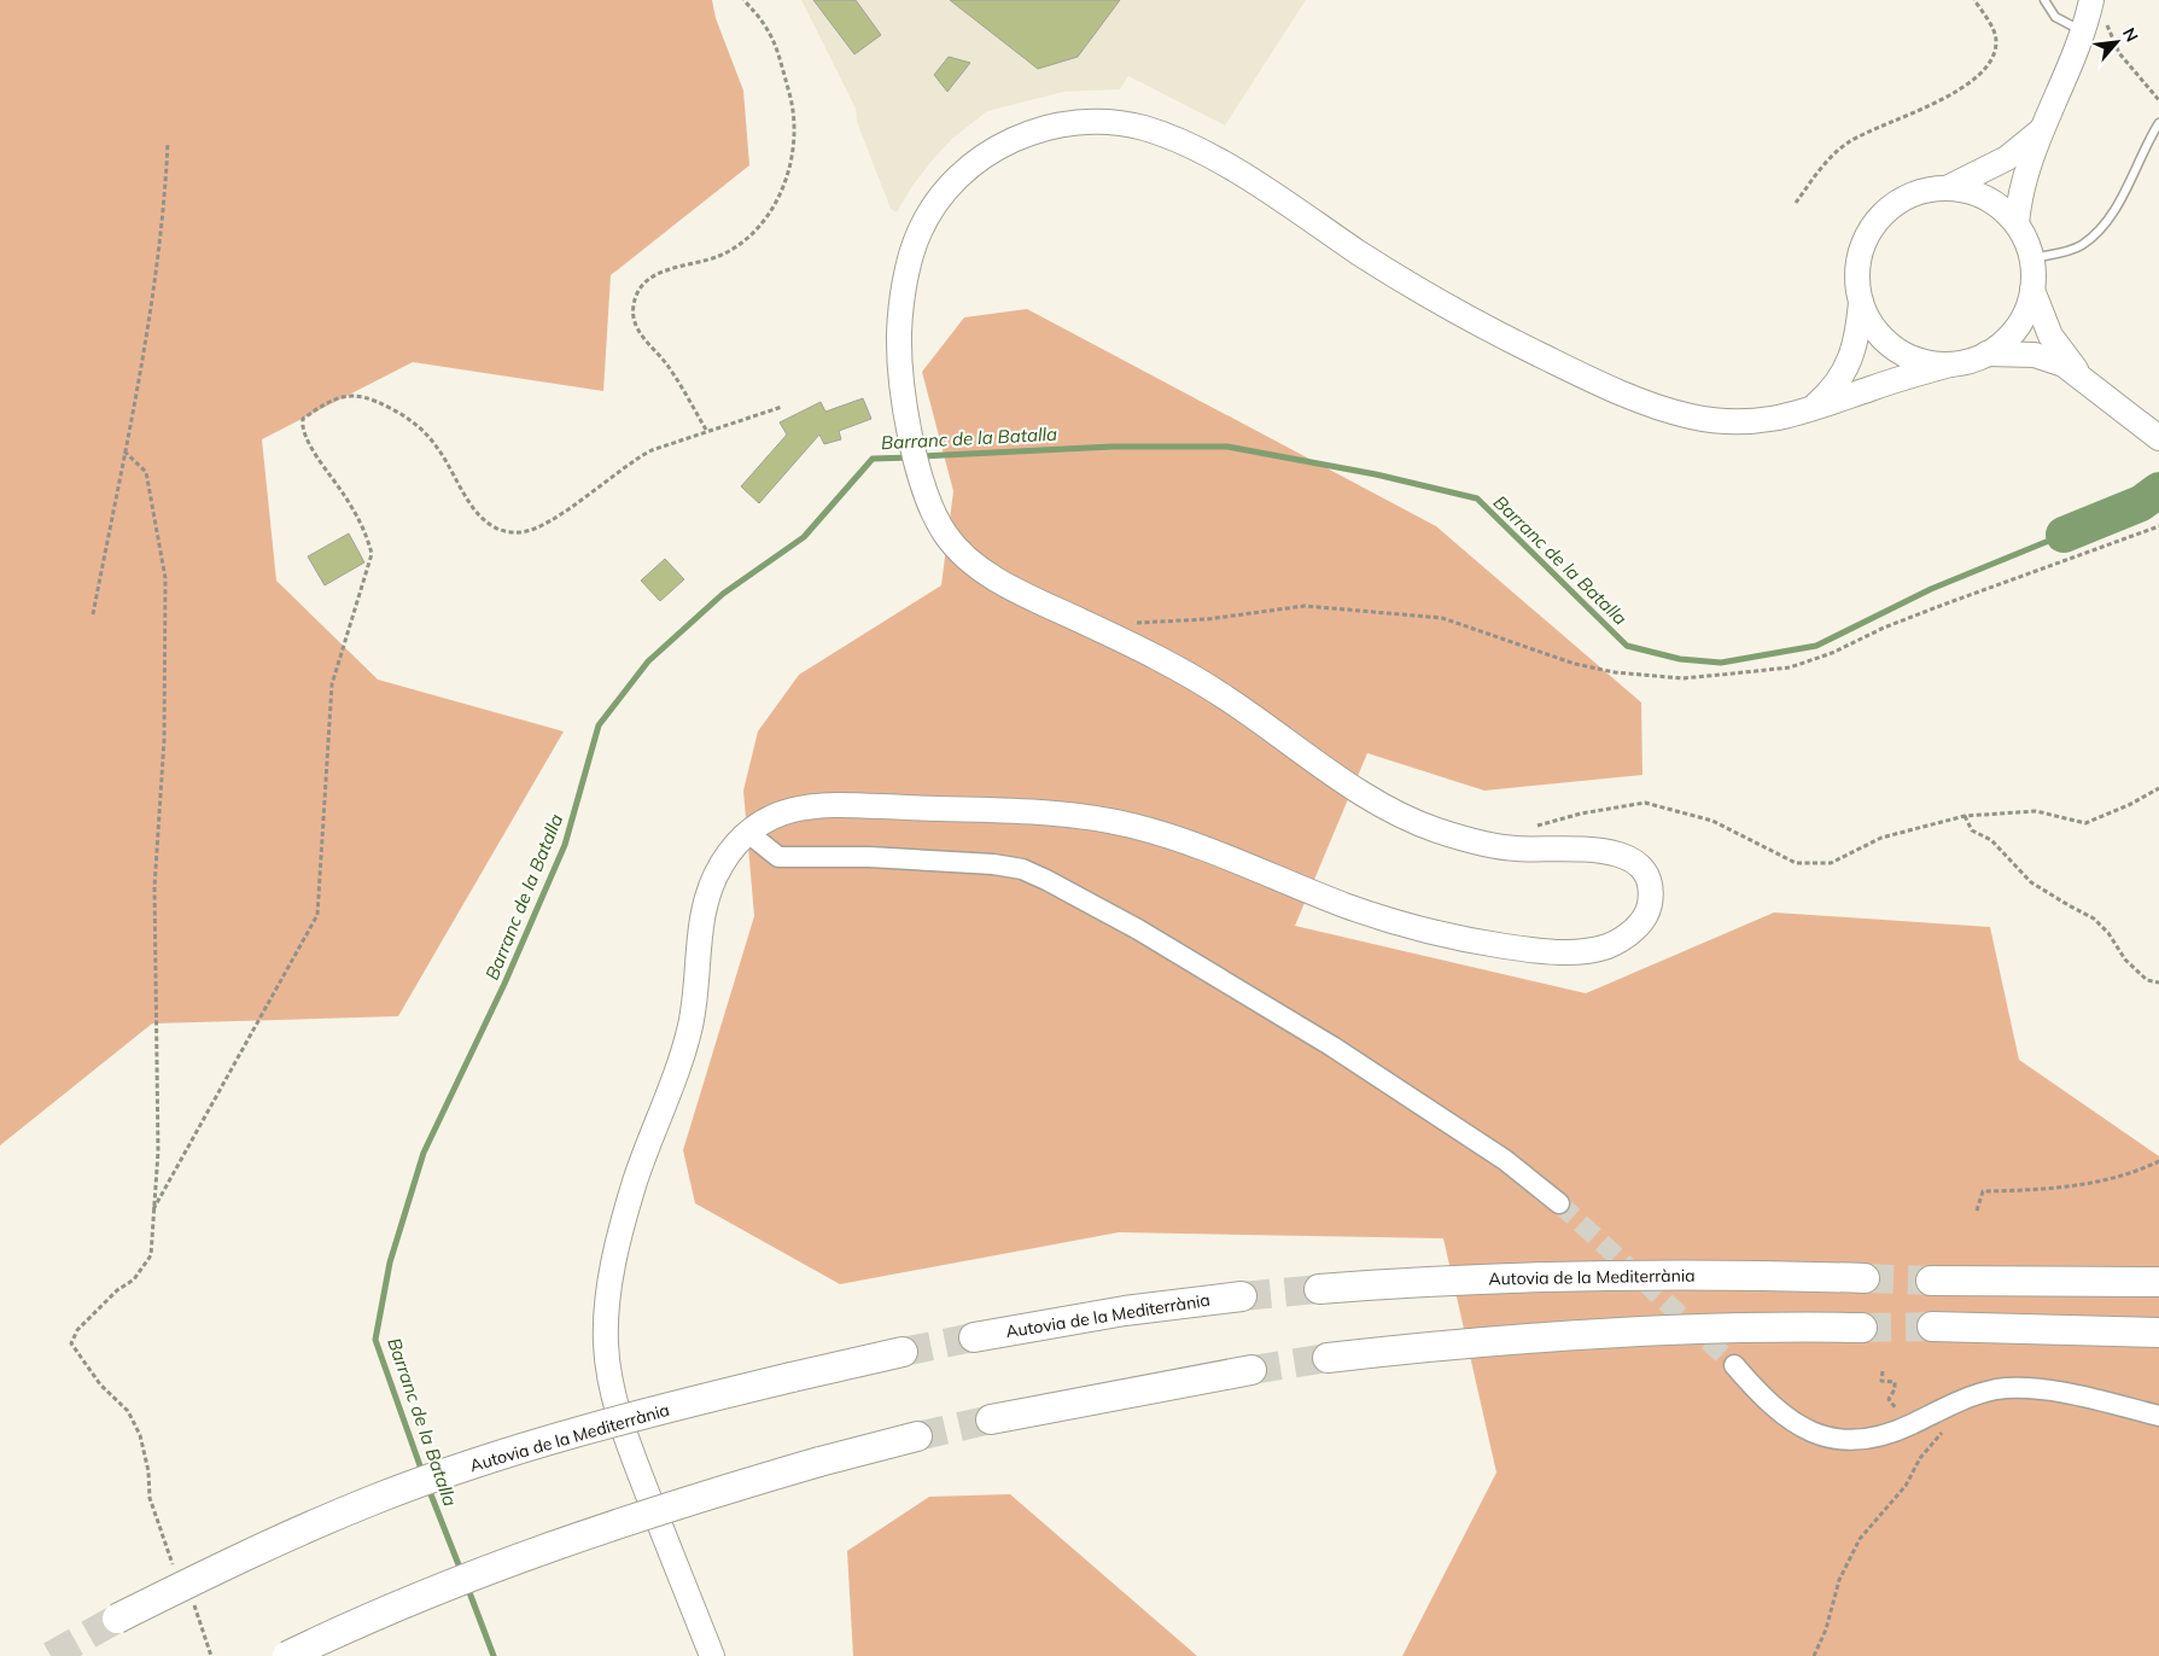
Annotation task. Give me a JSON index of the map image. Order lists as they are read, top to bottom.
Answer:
{
  "streets": {
    "highway": ["Autovia de la Mediterrània"]
  },
  "water": ["Barranc de la Batalla"],
  "north": "top right"
}
